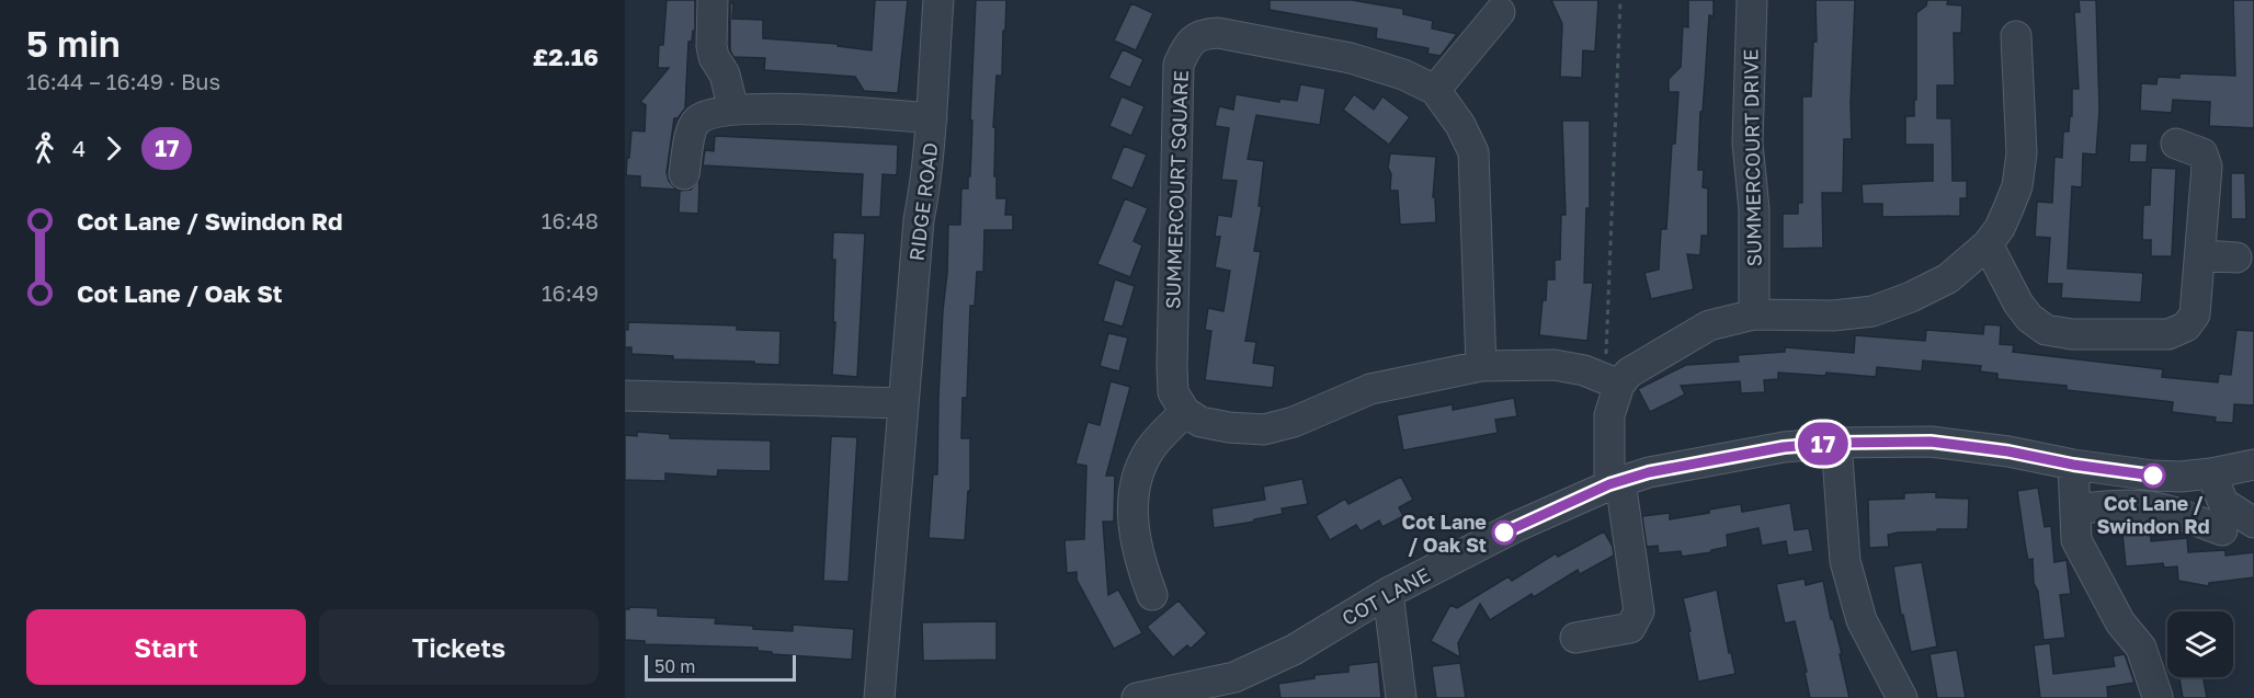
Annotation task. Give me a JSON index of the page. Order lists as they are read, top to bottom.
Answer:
{
  "streets": {
    "street": [
      "SUMMERCOURT DRIVE",
      "SUMMERCOURT SQUARE",
      "RIDGE ROAD",
      "COT LANE"
    ]
  },
  "places": ["Cot Lane / Swindon Rd", "Cot Lane / Oak St"],
  "lines": ["bus line 17"],
  "scale_bar": "50 m",
  "page": {
    "heading": ["5 min", "16:44 – 16:49 · Bus", "£2.16"],
    "on_map": "17",
    "legs": ["4", "17"],
    "list": [
      {
        "name": "Cot Lane / Swindon Rd",
        "value": "16:48"
      },
      {
        "name": "Cot Lane / Oak St",
        "value": "16:49"
      }
    ],
    "buttons": ["Start", "Tickets"],
    "scale": "50 m"
  }
}
